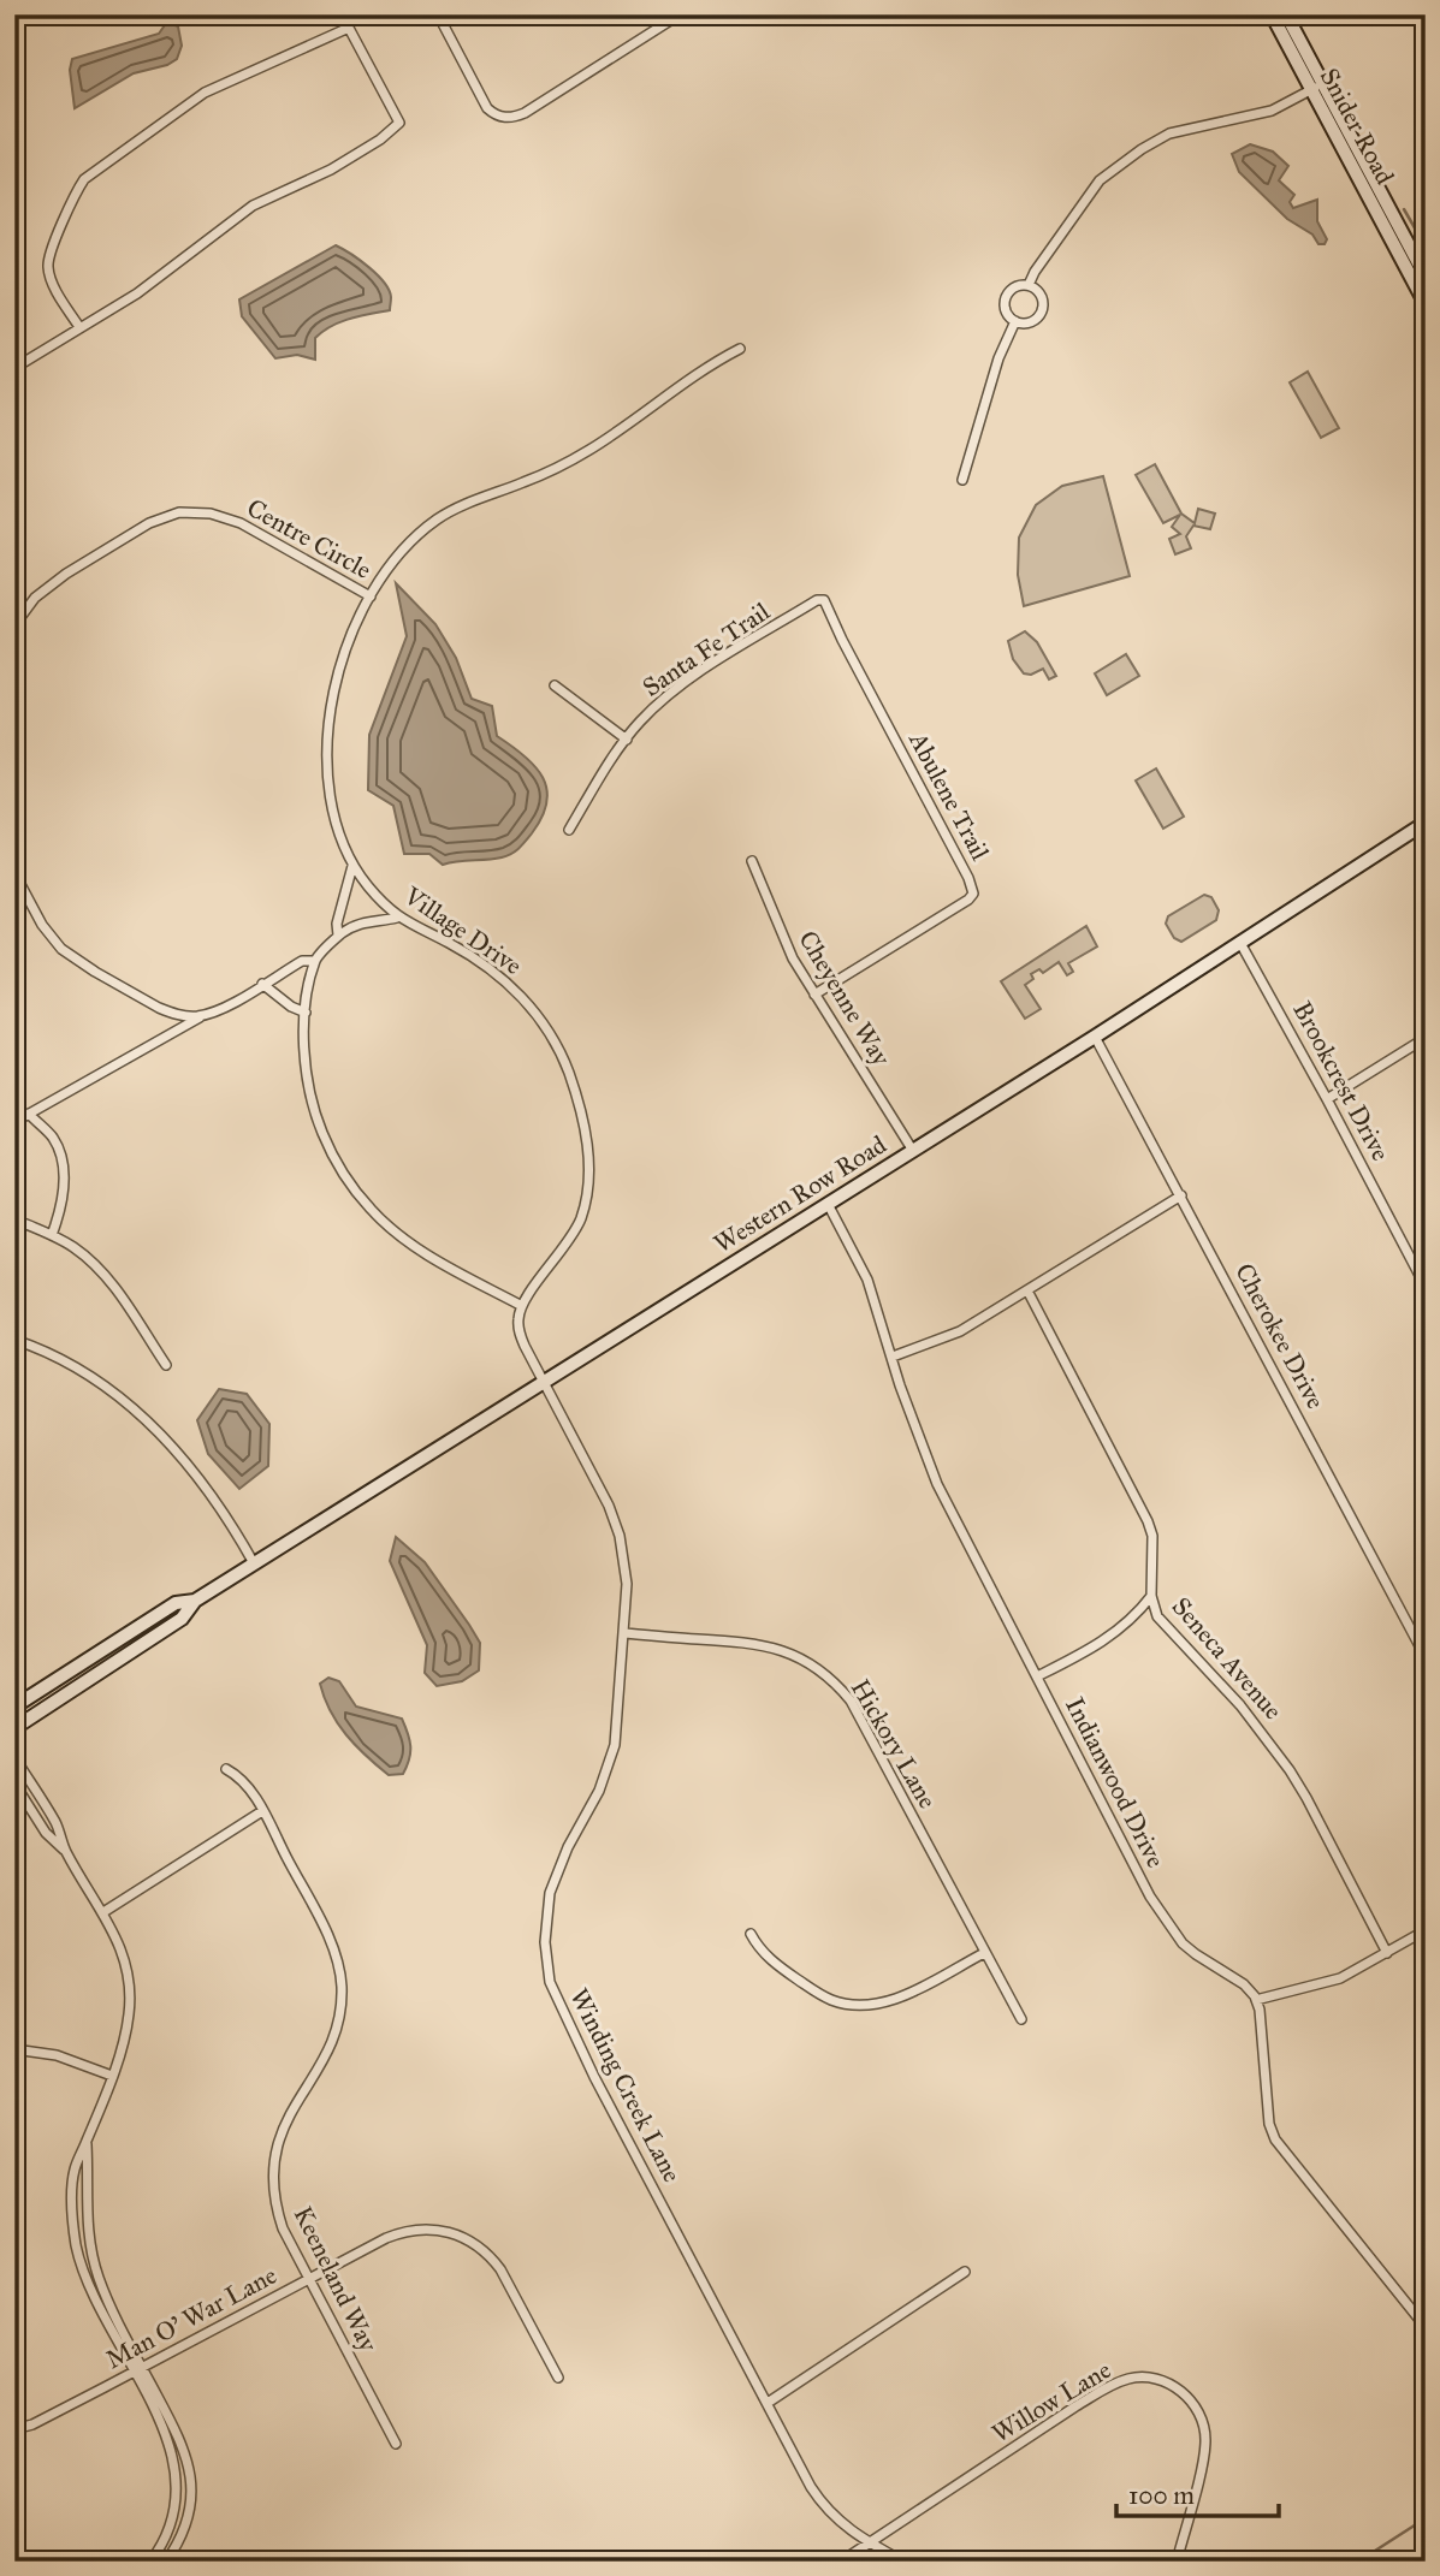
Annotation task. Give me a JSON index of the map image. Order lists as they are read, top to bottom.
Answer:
{
  "streets": {
    "street": [
      "Snider Road",
      "Centre Circle",
      "Santa Fe Trail",
      "Abulene Trail",
      "Village Drive",
      "Cheyenne Way",
      "Brookcrest Drive",
      "Western Row Road",
      "Cherokee Drive",
      "Seneca Avenue",
      "Hickory Lane",
      "Indianwood Drive",
      "Winding Creek Lane",
      "Keeneland Way",
      "Man O’ War Lane",
      "Willow Lane"
    ]
  },
  "crossings": [
    ["Centre Circle", "Village Drive"],
    ["Santa Fe Trail", "Abulene Trail"],
    ["Abulene Trail", "Cheyenne Way"],
    ["Cheyenne Way", "Western Row Road"],
    ["Brookcrest Drive", "Western Row Road"],
    ["Western Row Road", "Cherokee Drive"],
    ["Western Row Road", "Indianwood Drive"],
    ["Western Row Road", "Winding Creek Lane"],
    ["Hickory Lane", "Winding Creek Lane"],
    ["Winding Creek Lane", "Willow Lane"],
    ["Keeneland Way", "Man O’ War Lane"]
  ],
  "scale_bar": "100 m"
}
